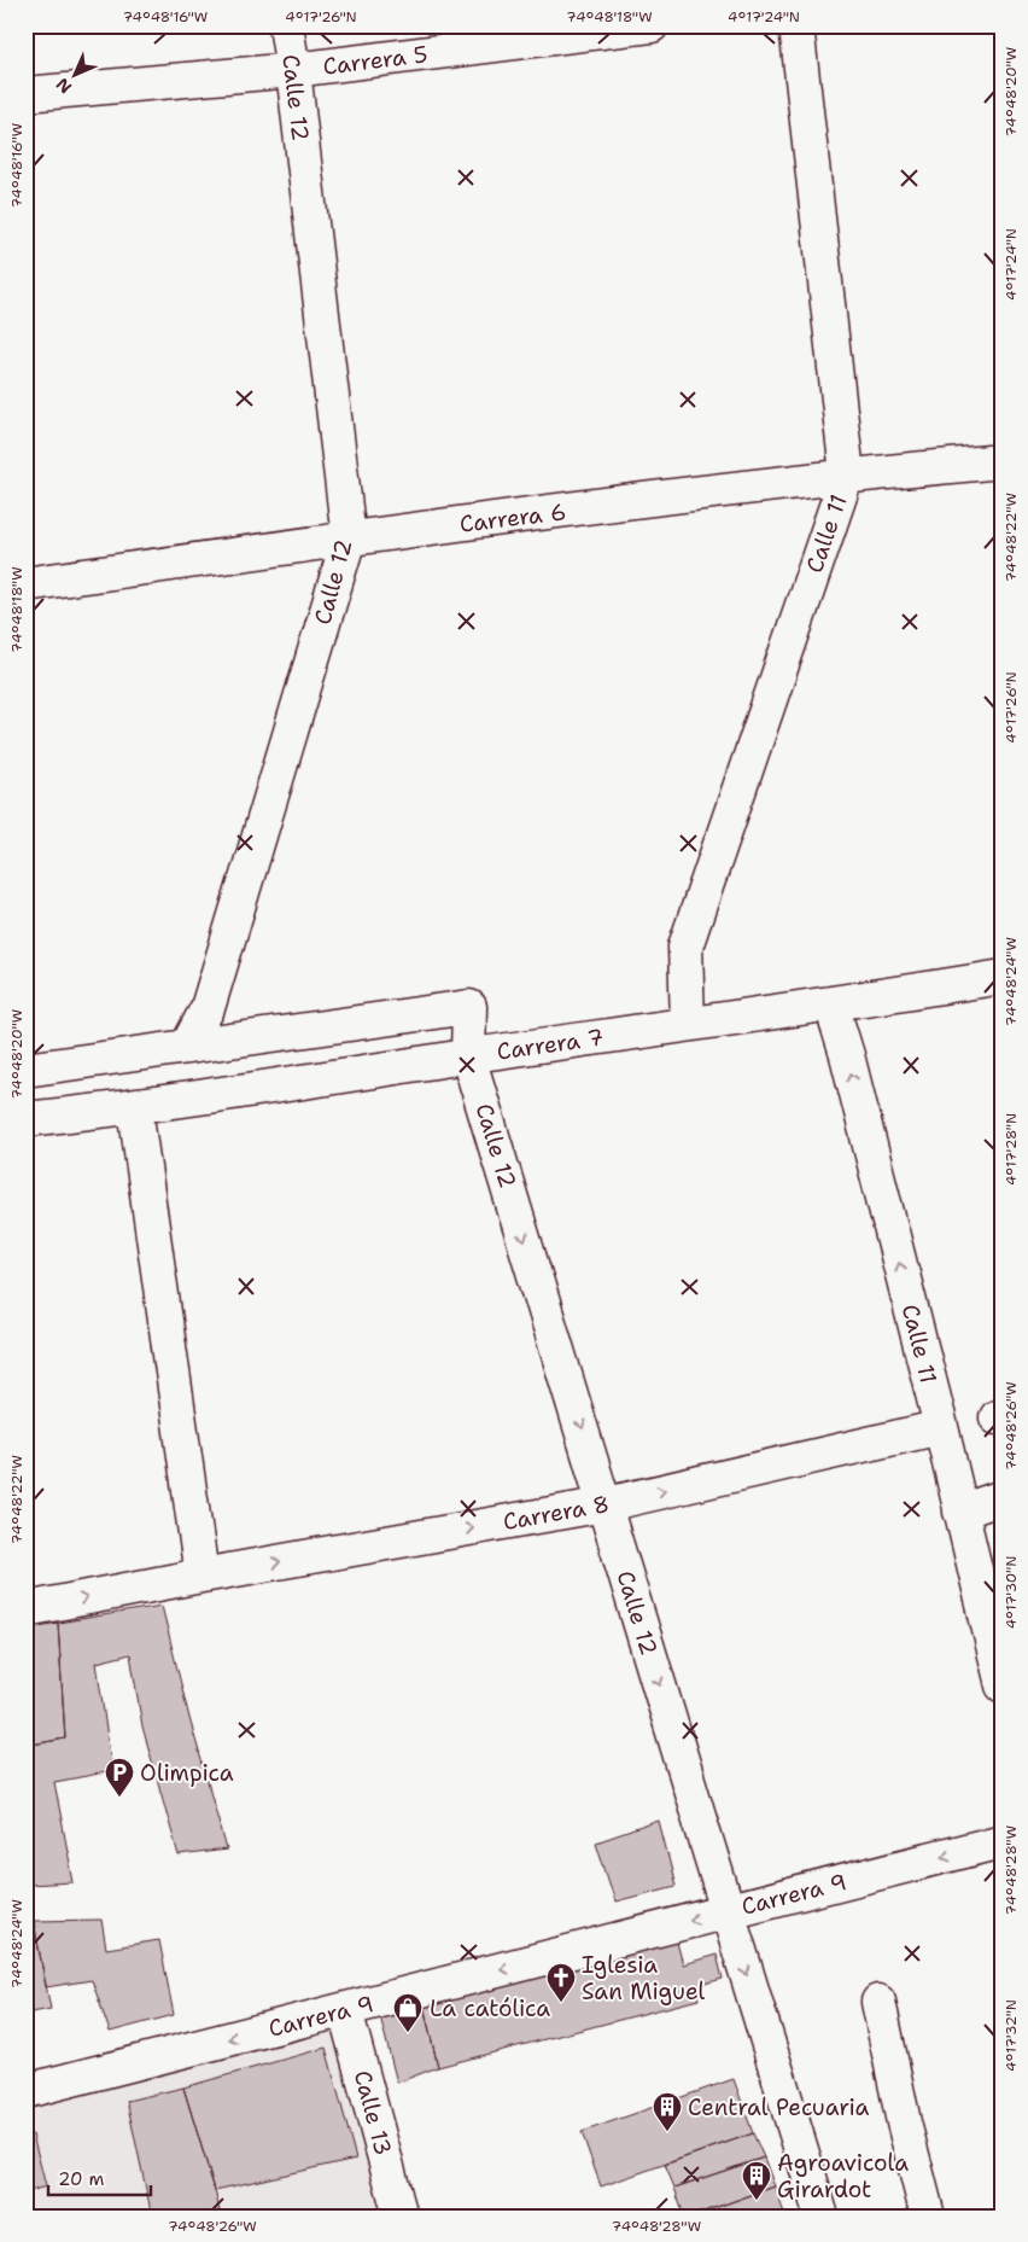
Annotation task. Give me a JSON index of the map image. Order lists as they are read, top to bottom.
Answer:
{
  "streets": {
    "street": [
      "Carrera 5",
      "Calle 12",
      "Carrera 6",
      "Calle 11",
      "Carrera 7",
      "Carrera 8",
      "Carrera 9",
      "Calle 13"
    ]
  },
  "crossings": [
    ["Carrera 5", "Calle 12"],
    ["Calle 12", "Carrera 6"],
    ["Calle 12", "Carrera 7"],
    ["Calle 12", "Carrera 8"],
    ["Calle 12", "Carrera 9"],
    ["Carrera 6", "Calle 11"],
    ["Calle 11", "Carrera 7"],
    ["Calle 11", "Carrera 8"],
    ["Carrera 9", "Calle 13"]
  ],
  "one_way": ["Calle 12", "Carrera 8", "Carrera 9"],
  "places": {
    "parking": ["Olimpica"],
    "church": ["Iglesia San Miguel"],
    "shop": ["La católica"],
    "building": ["Central Pecuaria", "Agroavicola Girardot"]
  },
  "scale_bar": "20 m",
  "north": "bottom left",
  "coordinates": [
    "74°48'16\"W",
    "4°17'26\"N",
    "74°48'18\"W",
    "4°17'24\"N",
    "74°48'20\"W",
    "74°48'22\"W",
    "74°48'24\"W",
    "4°17'28\"N",
    "74°48'26\"W",
    "4°17'30\"N",
    "74°48'28\"W",
    "4°17'32\"N"
  ]
}
